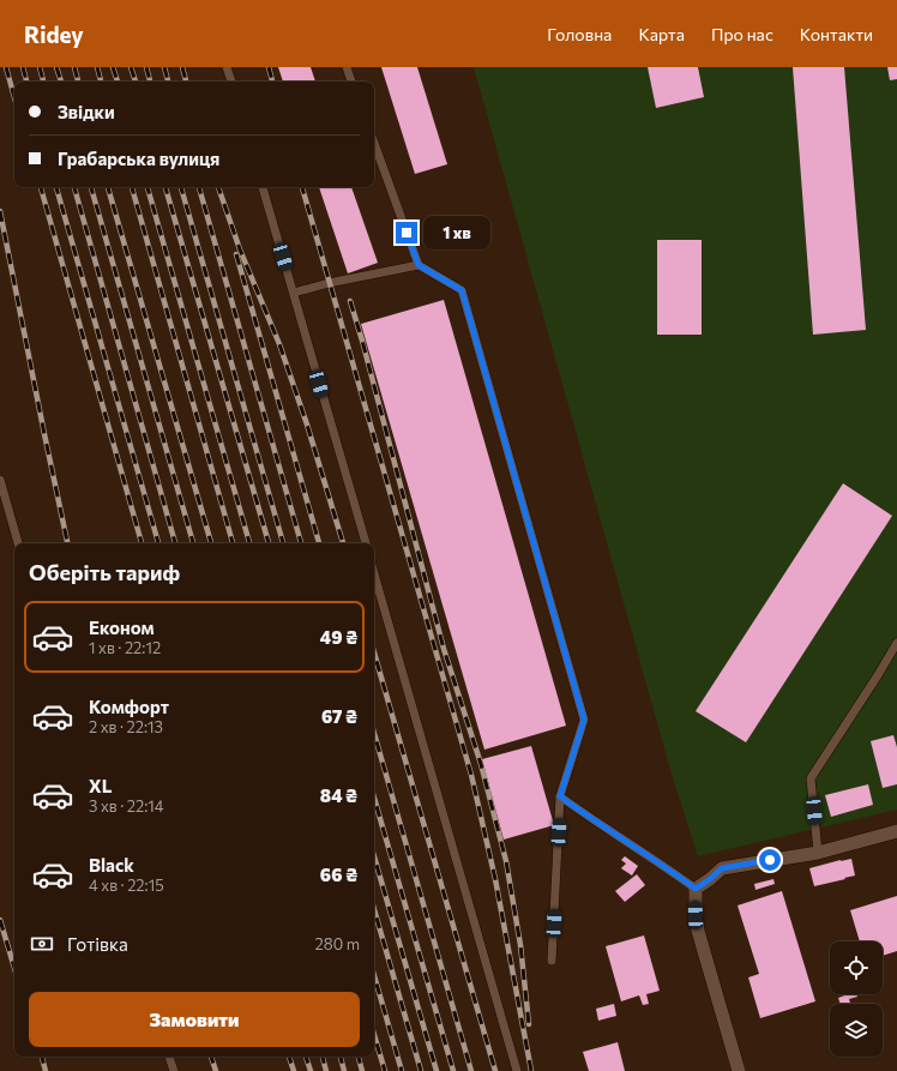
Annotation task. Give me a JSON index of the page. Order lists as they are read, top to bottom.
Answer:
{
  "page": {
    "header": "Ridey",
    "nav": [
      "Головна",
      "Карта",
      "Про нас",
      "Контакти"
    ],
    "banner": ["Звідки", "Грабарська вулиця"],
    "bubble": "1 хв",
    "heading": "Оберіть тариф",
    "list": [
      {
        "name": "Економ",
        "note": "1 хв · 22:12",
        "value": "49 ₴"
      },
      {
        "name": "Комфорт",
        "note": "2 хв · 22:13",
        "value": "67 ₴"
      },
      {
        "name": "XL",
        "note": "3 хв · 22:14",
        "value": "84 ₴"
      },
      {
        "name": "Black",
        "note": "4 хв · 22:15",
        "value": "66 ₴"
      }
    ],
    "pay": ["Готівка", "280 m"],
    "buttons": "Замовити"
  }
}
